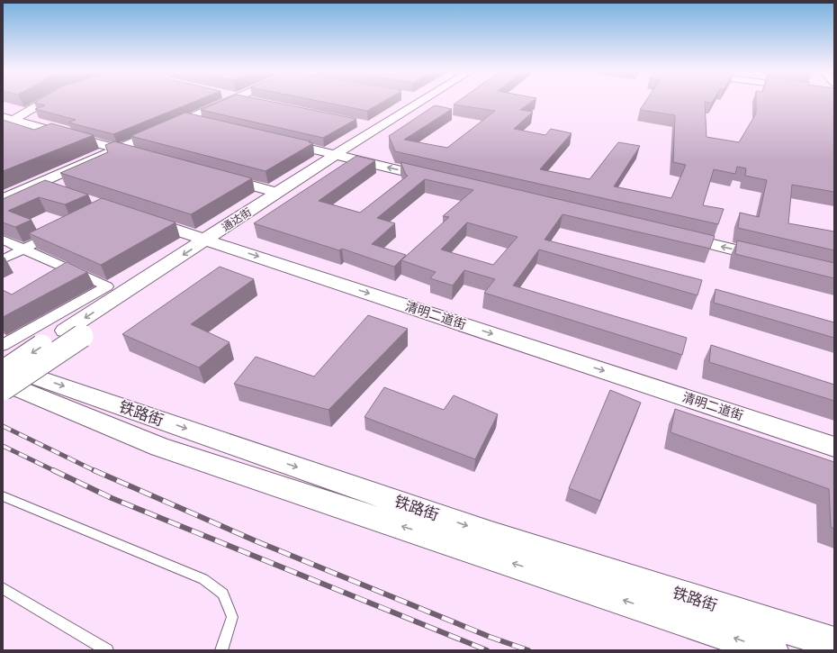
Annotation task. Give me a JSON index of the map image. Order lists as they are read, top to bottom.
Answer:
{
  "streets": {
    "main road": ["通达街", "清明二道街", "铁路街"]
  },
  "crossings": [
    ["通达街", "清明二道街"]
  ]
}
